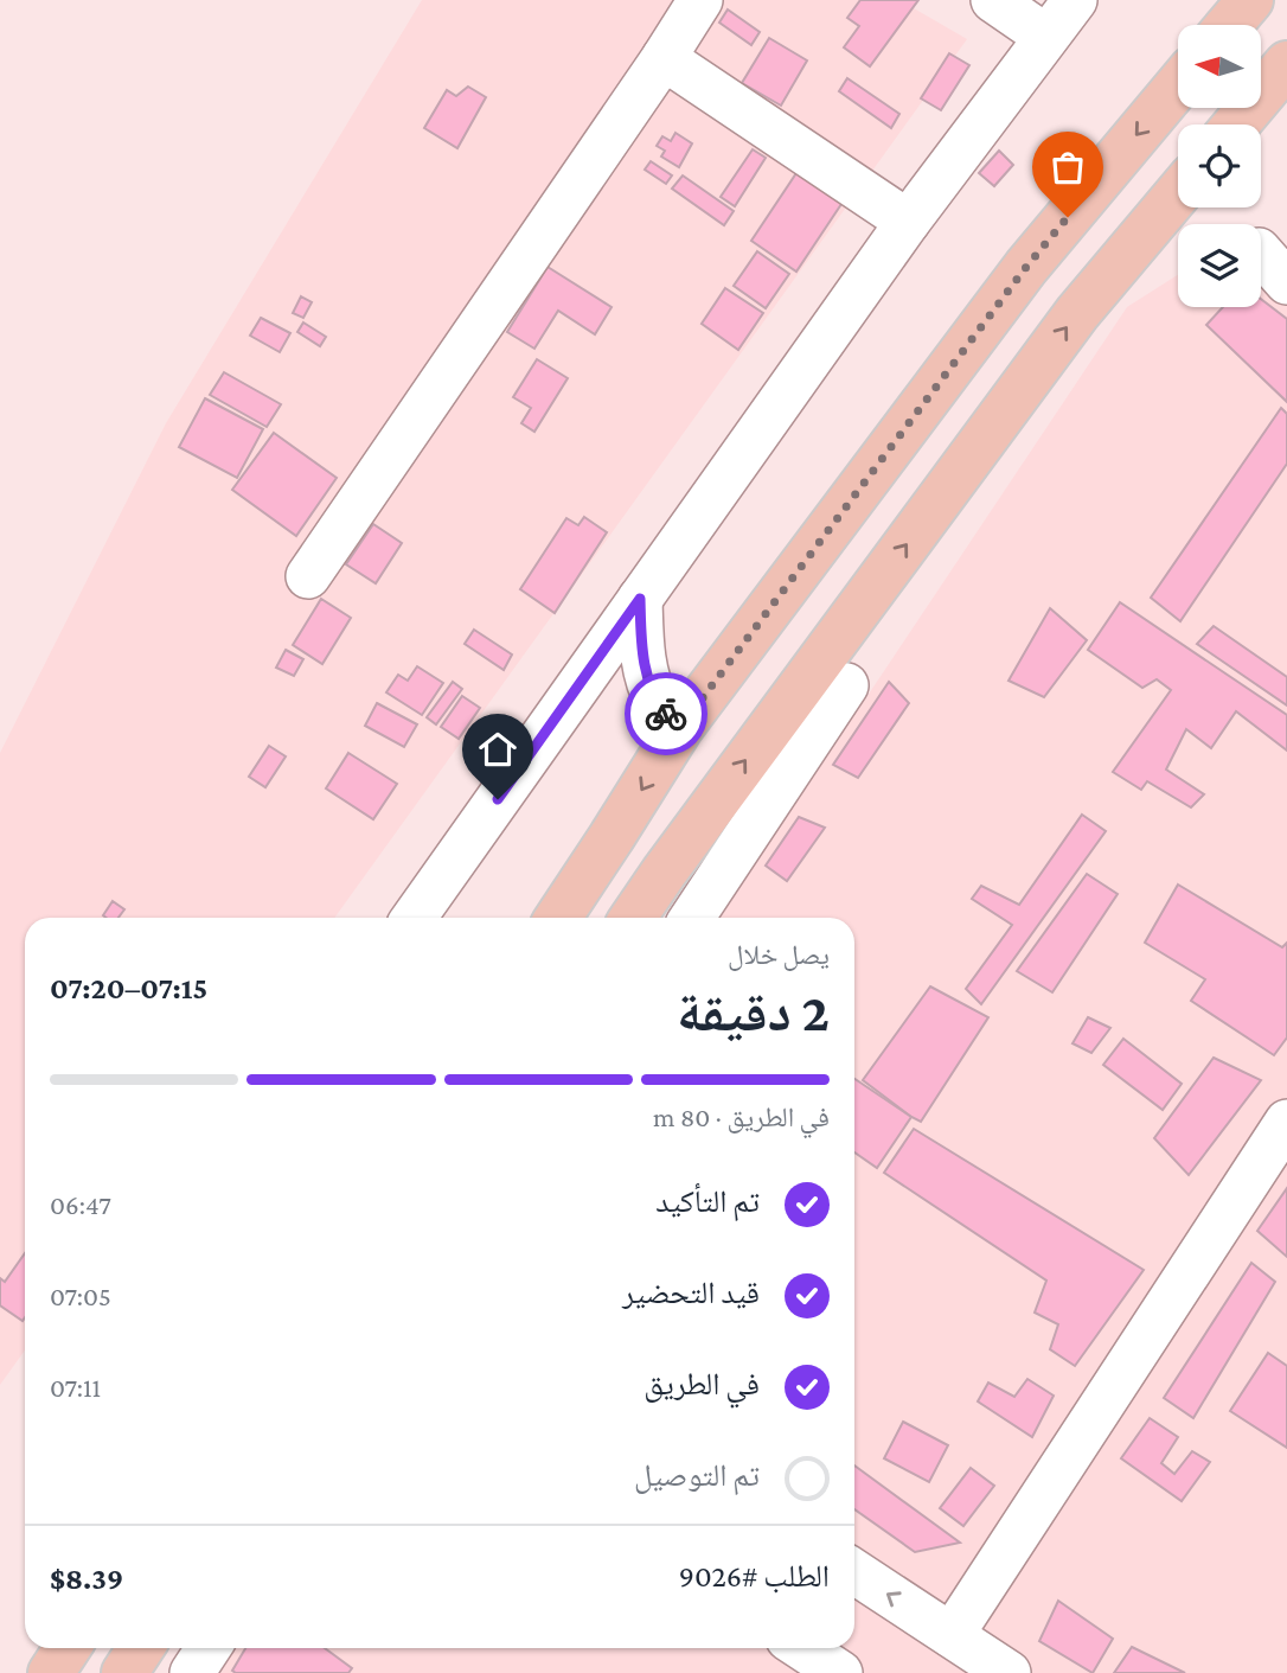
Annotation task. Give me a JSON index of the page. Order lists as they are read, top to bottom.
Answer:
{
  "north": "left",
  "page": {
    "heading": ["2 دقيقة", "يصل خلال", "07:15–07:20"],
    "panel": ["الطلب #9026", "$8.39"],
    "bar": "في الطريق · 80 m",
    "list": [
      ["تم التأكيد", "06:47"],
      ["قيد التحضير", "07:05"],
      ["في الطريق", "07:11"],
      "تم التوصيل"
    ]
  }
}
